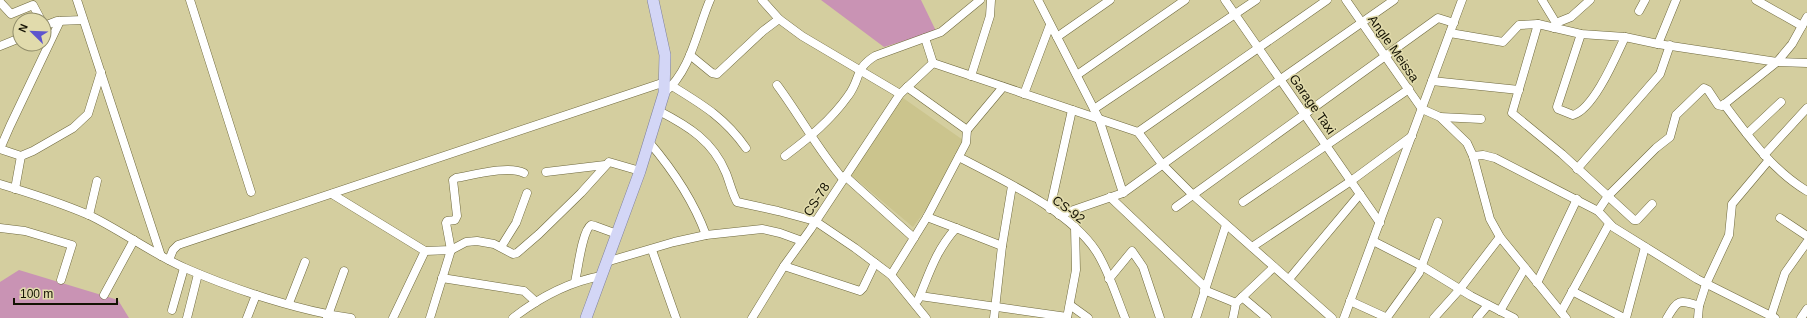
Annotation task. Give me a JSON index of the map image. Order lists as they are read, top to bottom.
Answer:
{
  "streets": {
    "street": [
      "Angle Meissa",
      "Garage Taxi",
      "CS-78",
      "CS-92"
    ]
  },
  "scale_bar": "100 m",
  "north": "top left"
}
